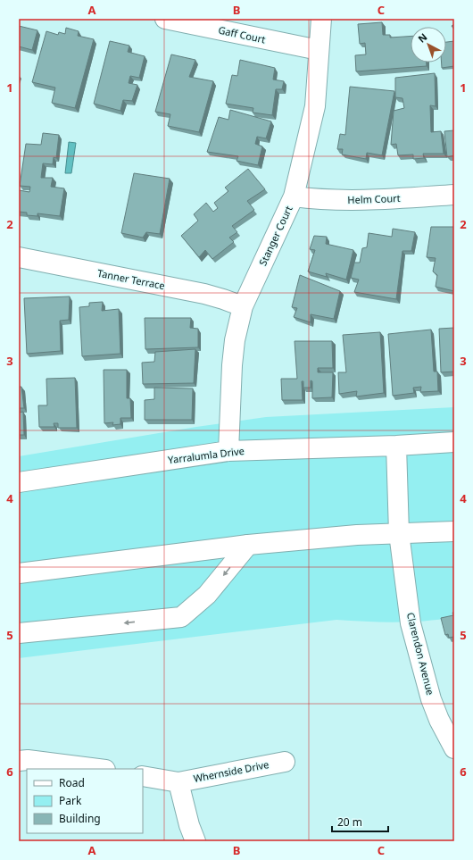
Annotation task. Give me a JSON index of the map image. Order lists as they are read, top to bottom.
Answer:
{
  "streets": {
    "street": [
      "Gaff Court",
      "Helm Court",
      "Stanger Court",
      "Tanner Terrace",
      "Yarralumla Drive",
      "Clarendon Avenue",
      "Whernside Drive"
    ]
  },
  "crossings": [
    ["Gaff Court", "Stanger Court"],
    ["Helm Court", "Stanger Court"],
    ["Stanger Court", "Tanner Terrace"],
    ["Stanger Court", "Yarralumla Drive"]
  ],
  "legend": ["Road", "Park", "Building"],
  "scale_bar": "20 m",
  "north": "top left",
  "grid": {
    "columns": ["A", "B", "C"],
    "rows": [
      "1",
      "2",
      "3",
      "4",
      "5",
      "6"
    ]
  }
}
